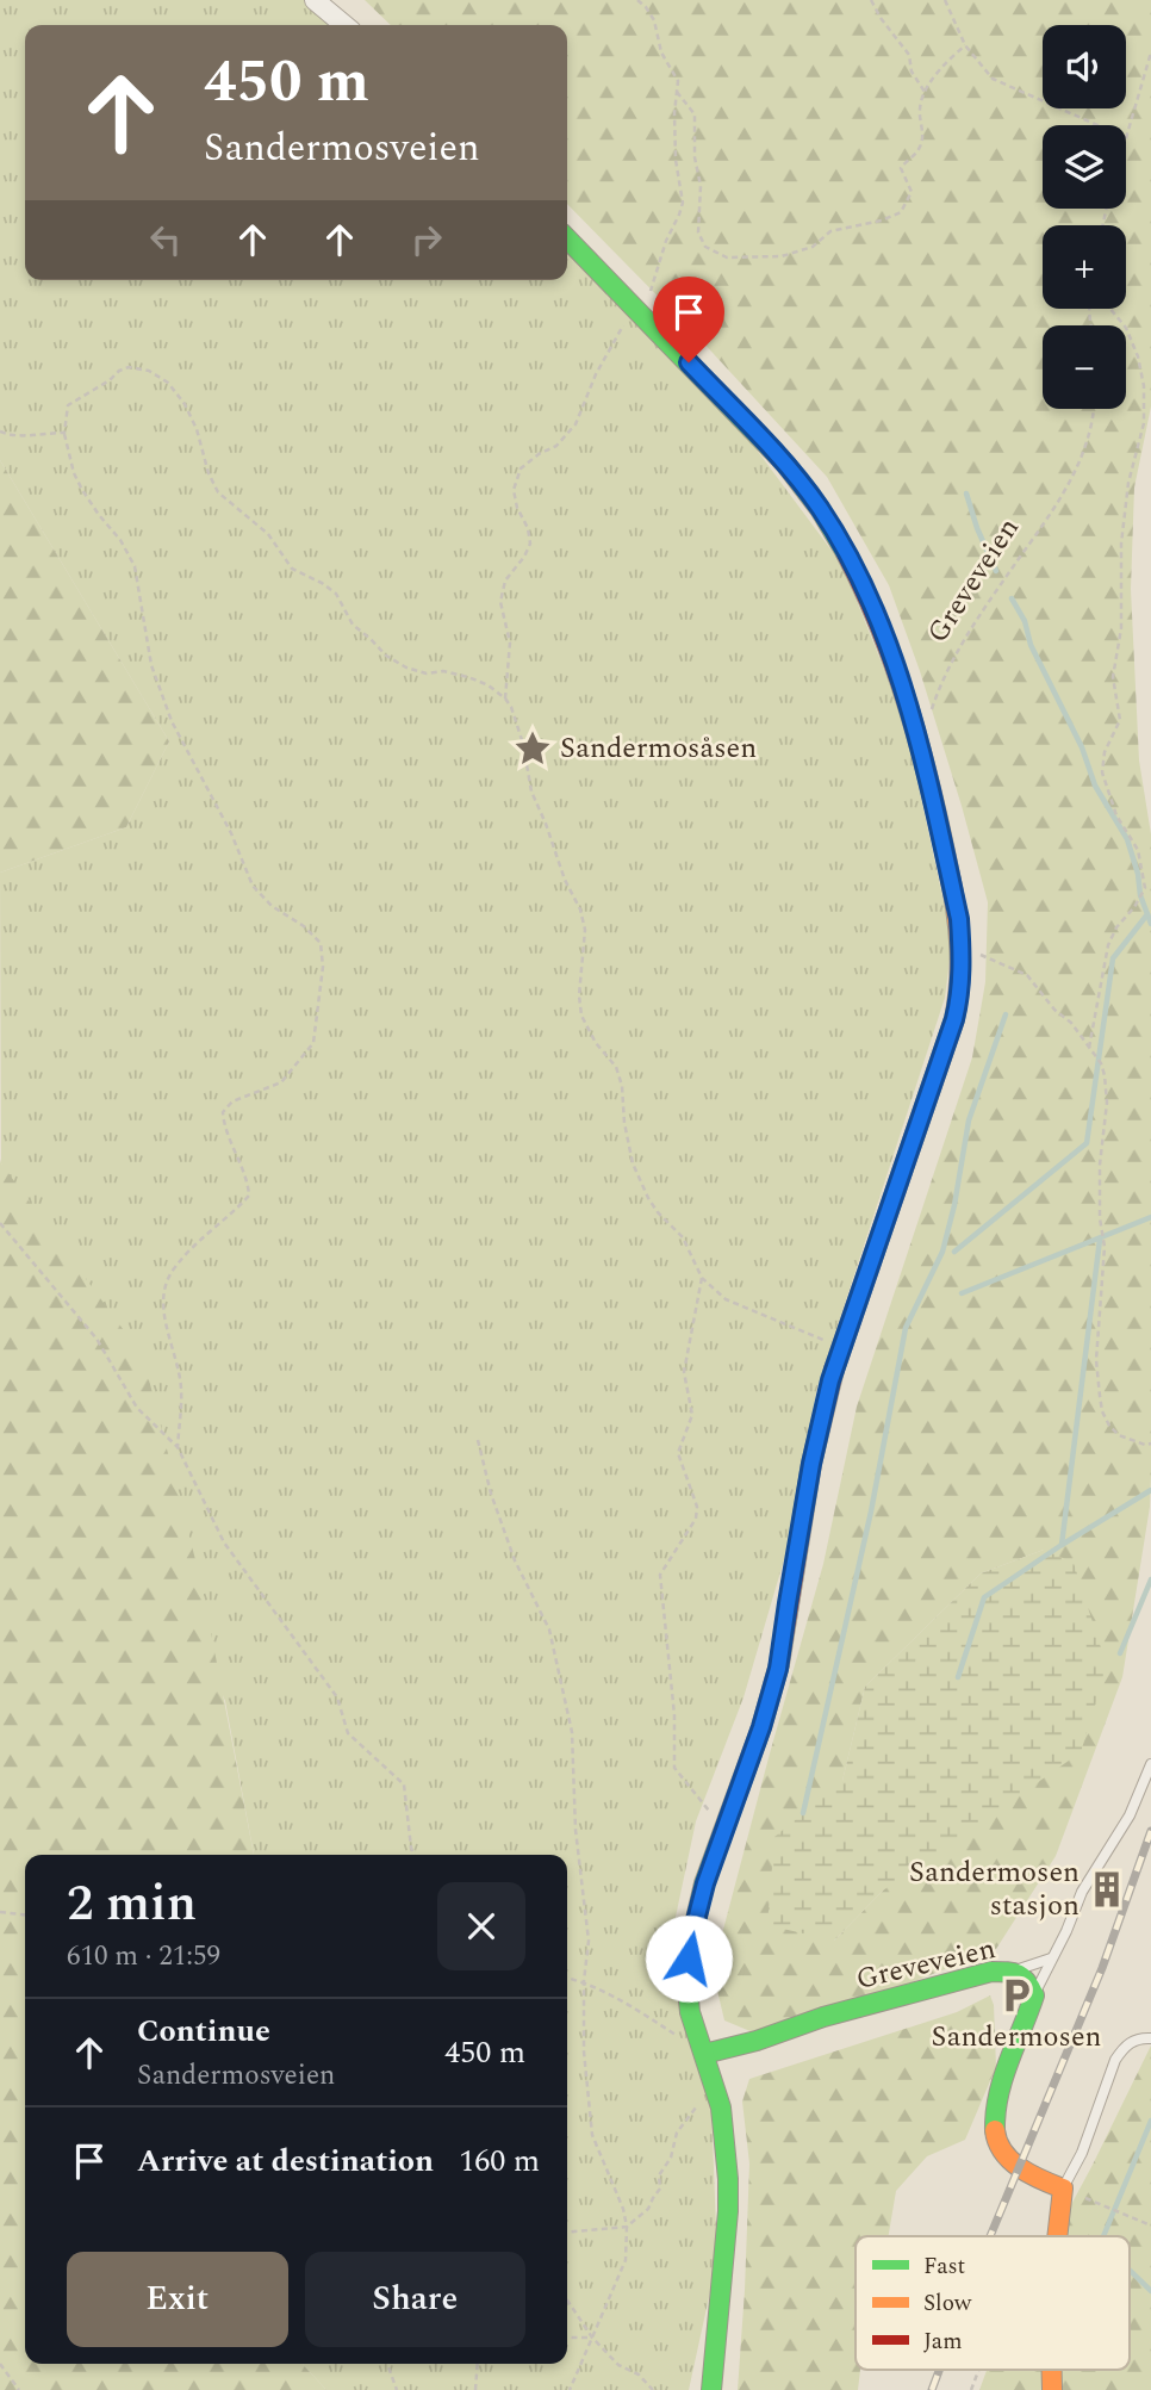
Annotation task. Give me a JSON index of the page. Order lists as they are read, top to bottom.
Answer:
{
  "streets": {
    "street": ["Greveveien"]
  },
  "places": {
    "place": ["Sandermosåsen"],
    "building": ["Sandermosen stasjon"],
    "parking": ["Sandermosen"]
  },
  "legend": ["Fast", "Slow", "Jam"],
  "page": {
    "map_buttons": ["+", "−"],
    "turn": ["450 m", "Sandermosveien"],
    "heading": ["2 min", "610 m · 21:59"],
    "list": [
      {
        "name": "Continue",
        "note": "Sandermosveien",
        "value": "450 m"
      },
      {
        "name": "Arrive at destination",
        "value": "160 m"
      }
    ],
    "buttons": ["Exit", "Share"]
  }
}
